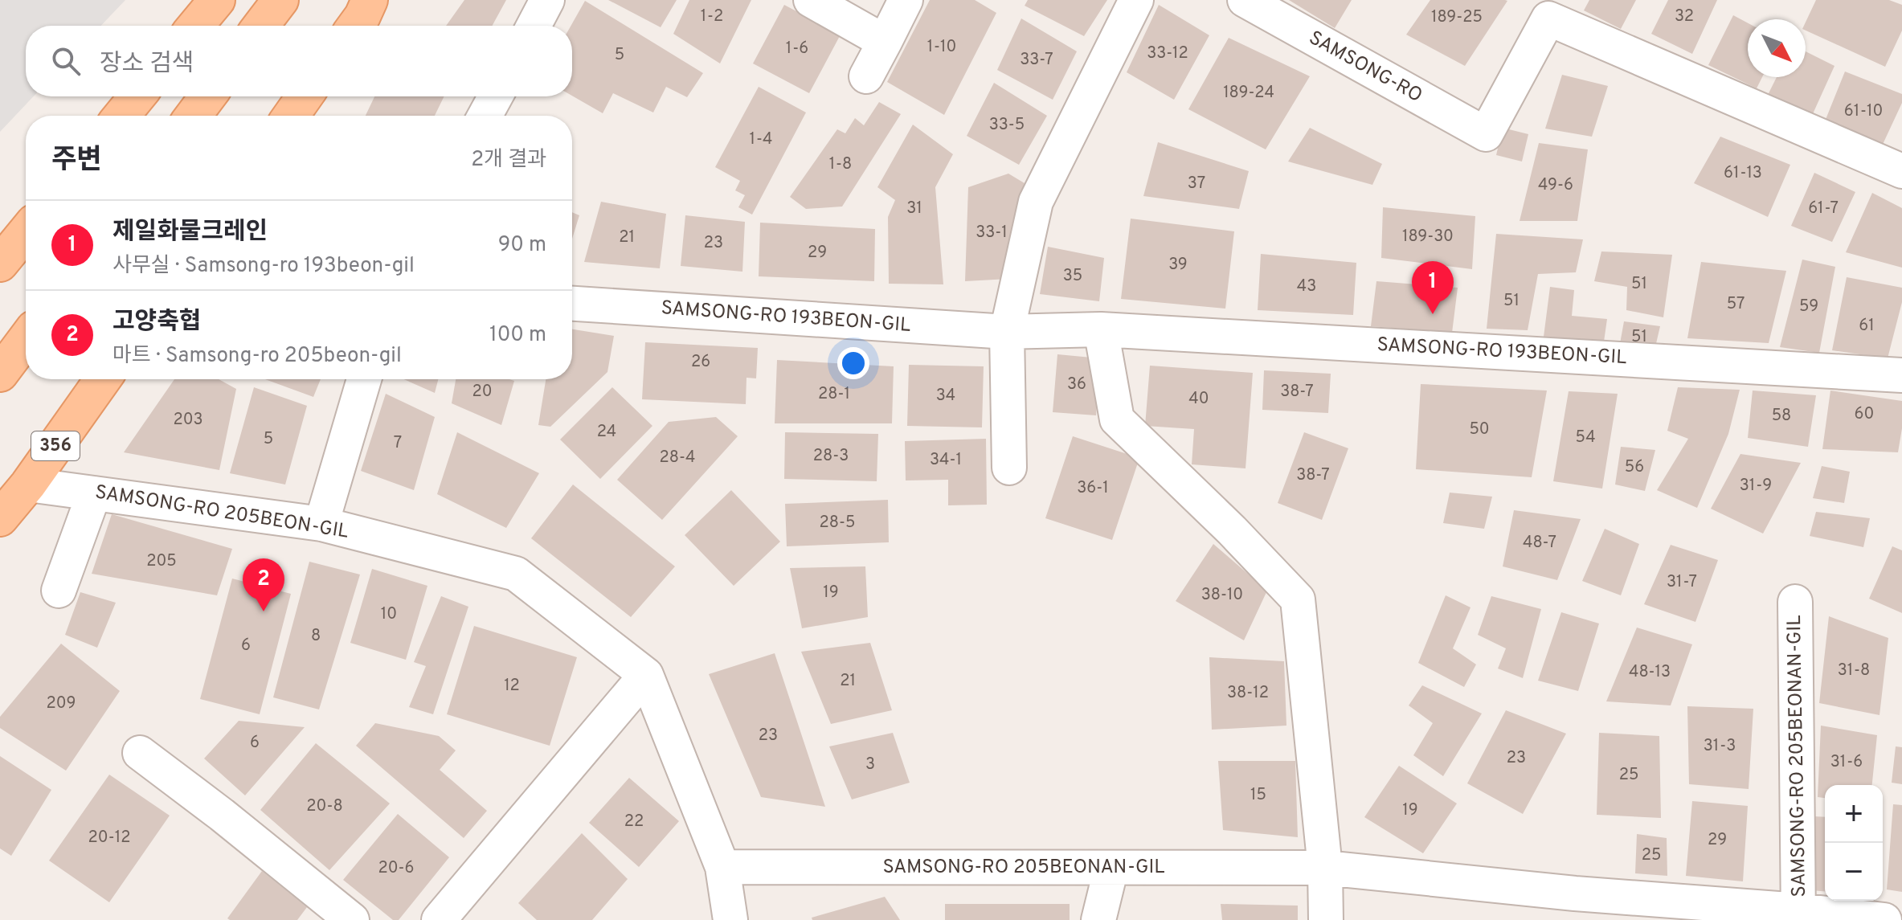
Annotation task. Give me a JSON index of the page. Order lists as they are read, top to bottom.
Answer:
{
  "streets": {
    "main road": ["356"],
    "street": [
      "SAMSONG-RO",
      "SAMSONG-RO 193BEON-GIL",
      "SAMSONG-RO 205BEON-GIL",
      "SAMSONG-RO 205BEONAN-GIL"
    ]
  },
  "crossings": [
    ["356", "SAMSONG-RO 205BEON-GIL"]
  ],
  "house_numbers": [
    "1-2",
    "32",
    "189-25",
    "1-10",
    "1-6",
    "33-12",
    "5",
    "33-7",
    "189-24",
    "61-10",
    "33-5",
    "1-4",
    "1-8",
    "61-13",
    "37",
    "49-6",
    "31",
    "61-7",
    "33-1",
    "189-30",
    "21",
    "23",
    "29",
    "39",
    "35",
    "51",
    "43",
    "51",
    "57",
    "59",
    "61",
    "51",
    "26",
    "36",
    "20",
    "38-7",
    "28-1",
    "34",
    "40",
    "60",
    "58",
    "203",
    "50",
    "24",
    "54",
    "5",
    "7",
    "28-3",
    "28-4",
    "34-1",
    "56",
    "38-7",
    "31-9",
    "36-1",
    "28-5",
    "48-7",
    "205",
    "31-7",
    "19",
    "38-10",
    "10",
    "8",
    "6",
    "31-8",
    "48-13",
    "21",
    "12",
    "38-12",
    "209",
    "23",
    "6",
    "31-3",
    "23",
    "31-6",
    "3",
    "25",
    "15",
    "20-8",
    "19",
    "22",
    "20-12",
    "29",
    "25",
    "20-6"
  ],
  "north": "bottom right",
  "page": {
    "search": "장소 검색",
    "heading": ["주변", "2개 결과"],
    "list": [
      {
        "mark": "1",
        "name": "제일화물크레인",
        "note": "사무실 · Samsong-ro 193beon-gil",
        "value": "90 m"
      },
      {
        "mark": "2",
        "name": "고양축협",
        "note": "마트 · Samsong-ro 205beon-gil",
        "value": "100 m"
      }
    ],
    "pins": ["1", "2"],
    "map_buttons": ["+", "−"]
  }
}
